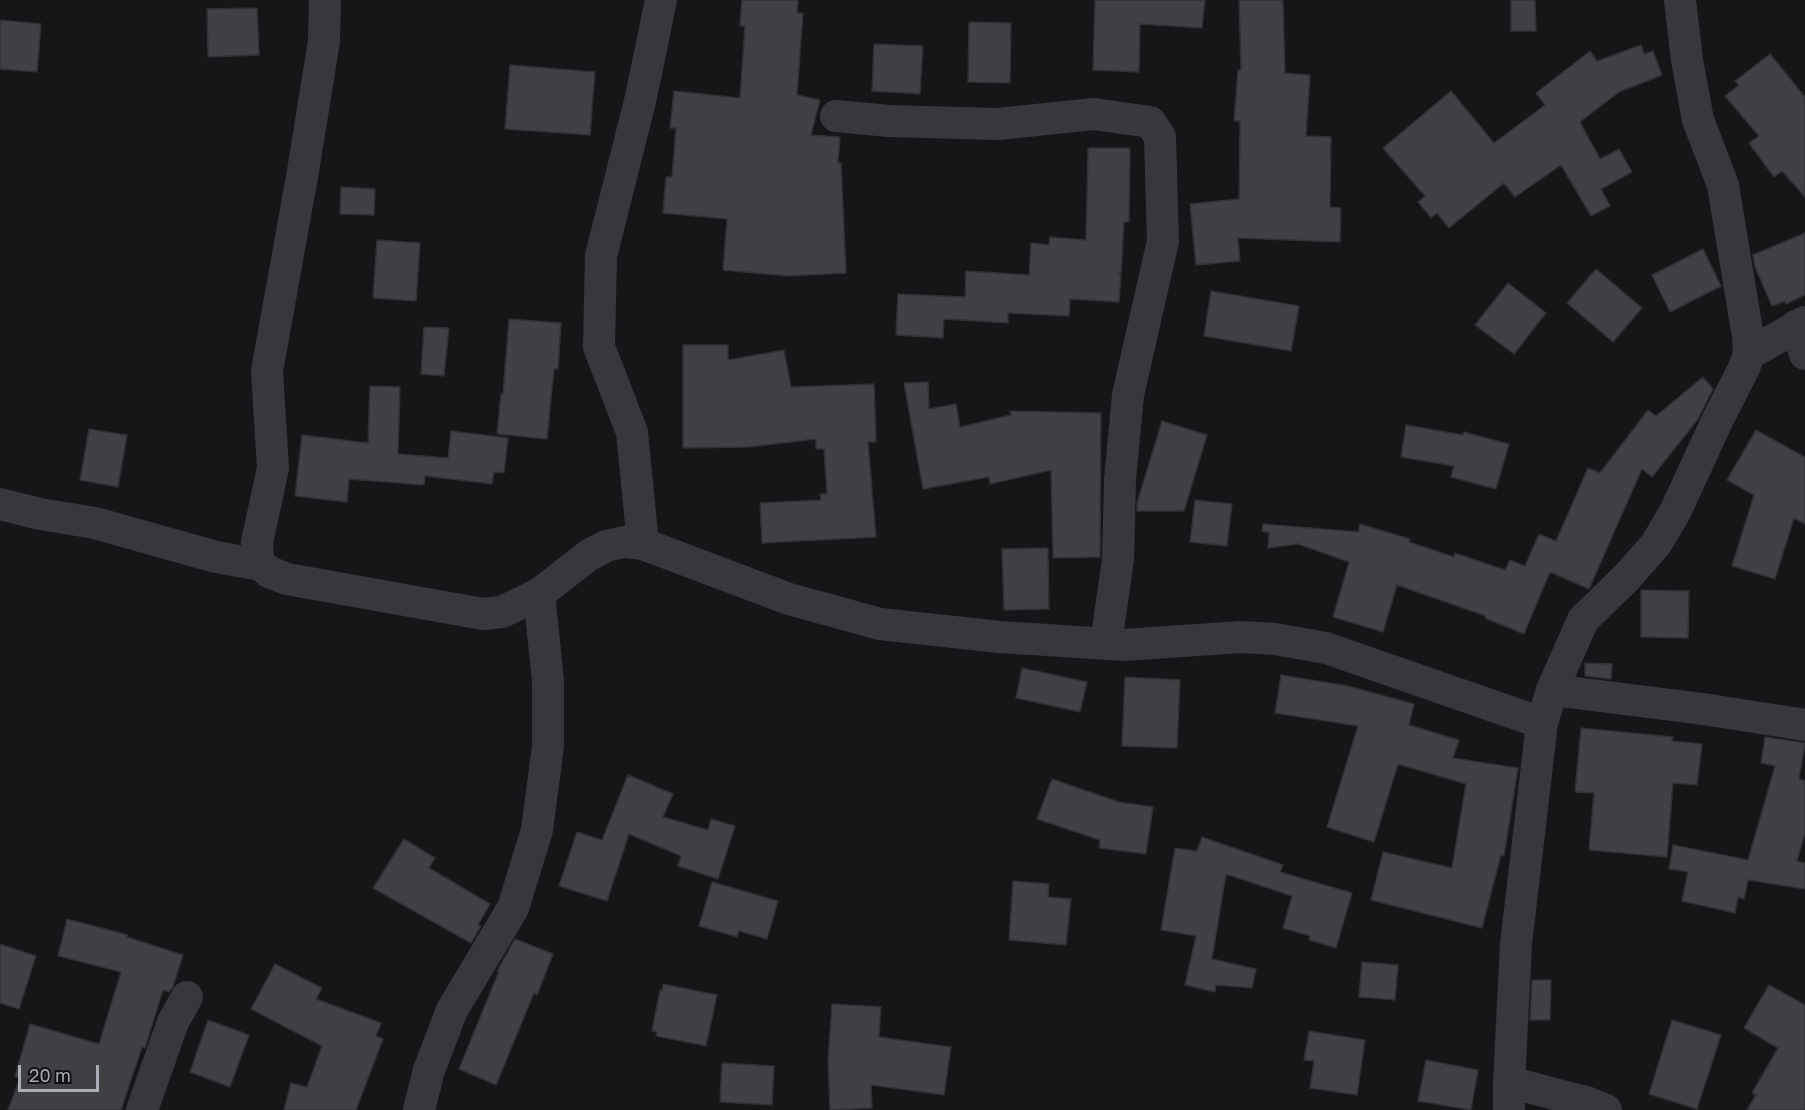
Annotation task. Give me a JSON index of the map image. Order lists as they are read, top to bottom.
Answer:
{
  "scale_bar": "20 m"
}
